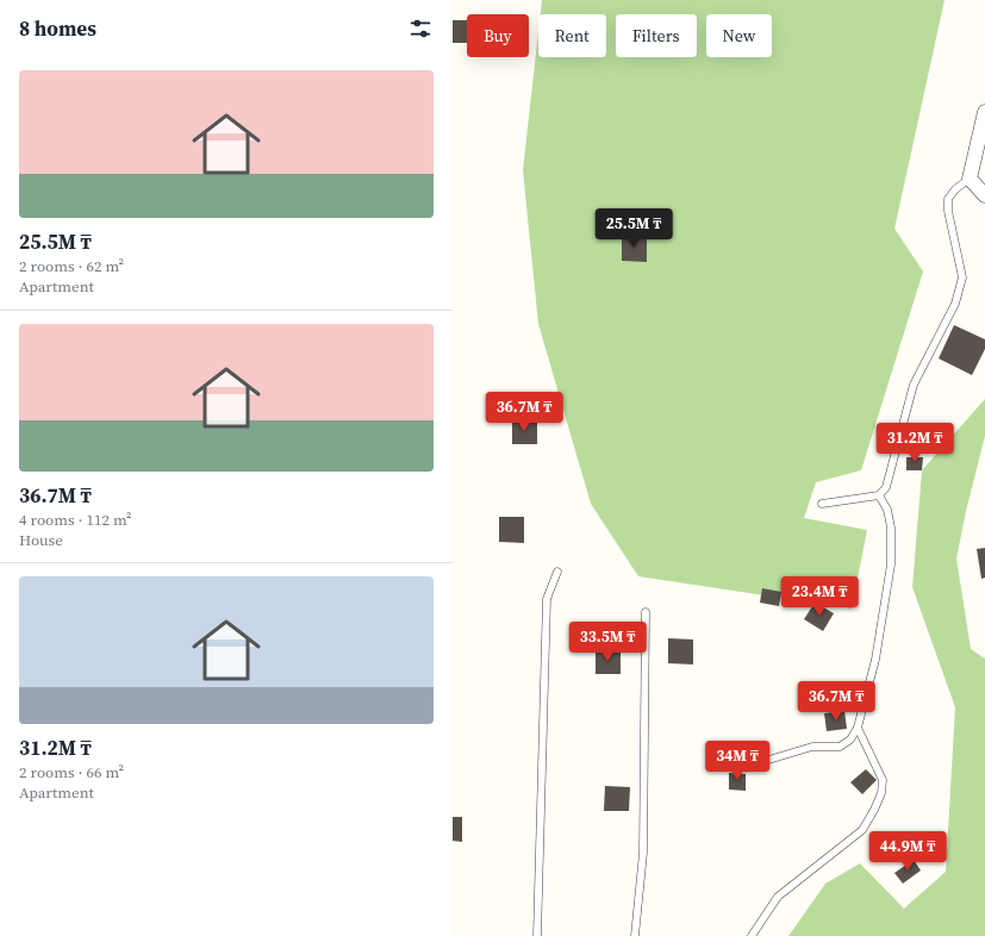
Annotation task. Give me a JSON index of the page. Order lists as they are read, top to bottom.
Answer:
{
  "page": {
    "heading": "8 homes",
    "chip": [
      "Buy",
      "Rent",
      "Filters",
      "New"
    ],
    "list": [
      {
        "name": "25.5M ₸",
        "note": "2 rooms · 62 m² · Apartment"
      },
      {
        "name": "36.7M ₸",
        "note": "4 rooms · 112 m² · House"
      },
      {
        "name": "31.2M ₸",
        "note": "2 rooms · 66 m² · Apartment"
      }
    ],
    "price": [
      "25.5M ₸",
      "36.7M ₸",
      "31.2M ₸",
      "23.4M ₸",
      "33.5M ₸",
      "36.7M ₸",
      "34M ₸",
      "44.9M ₸"
    ]
  }
}
